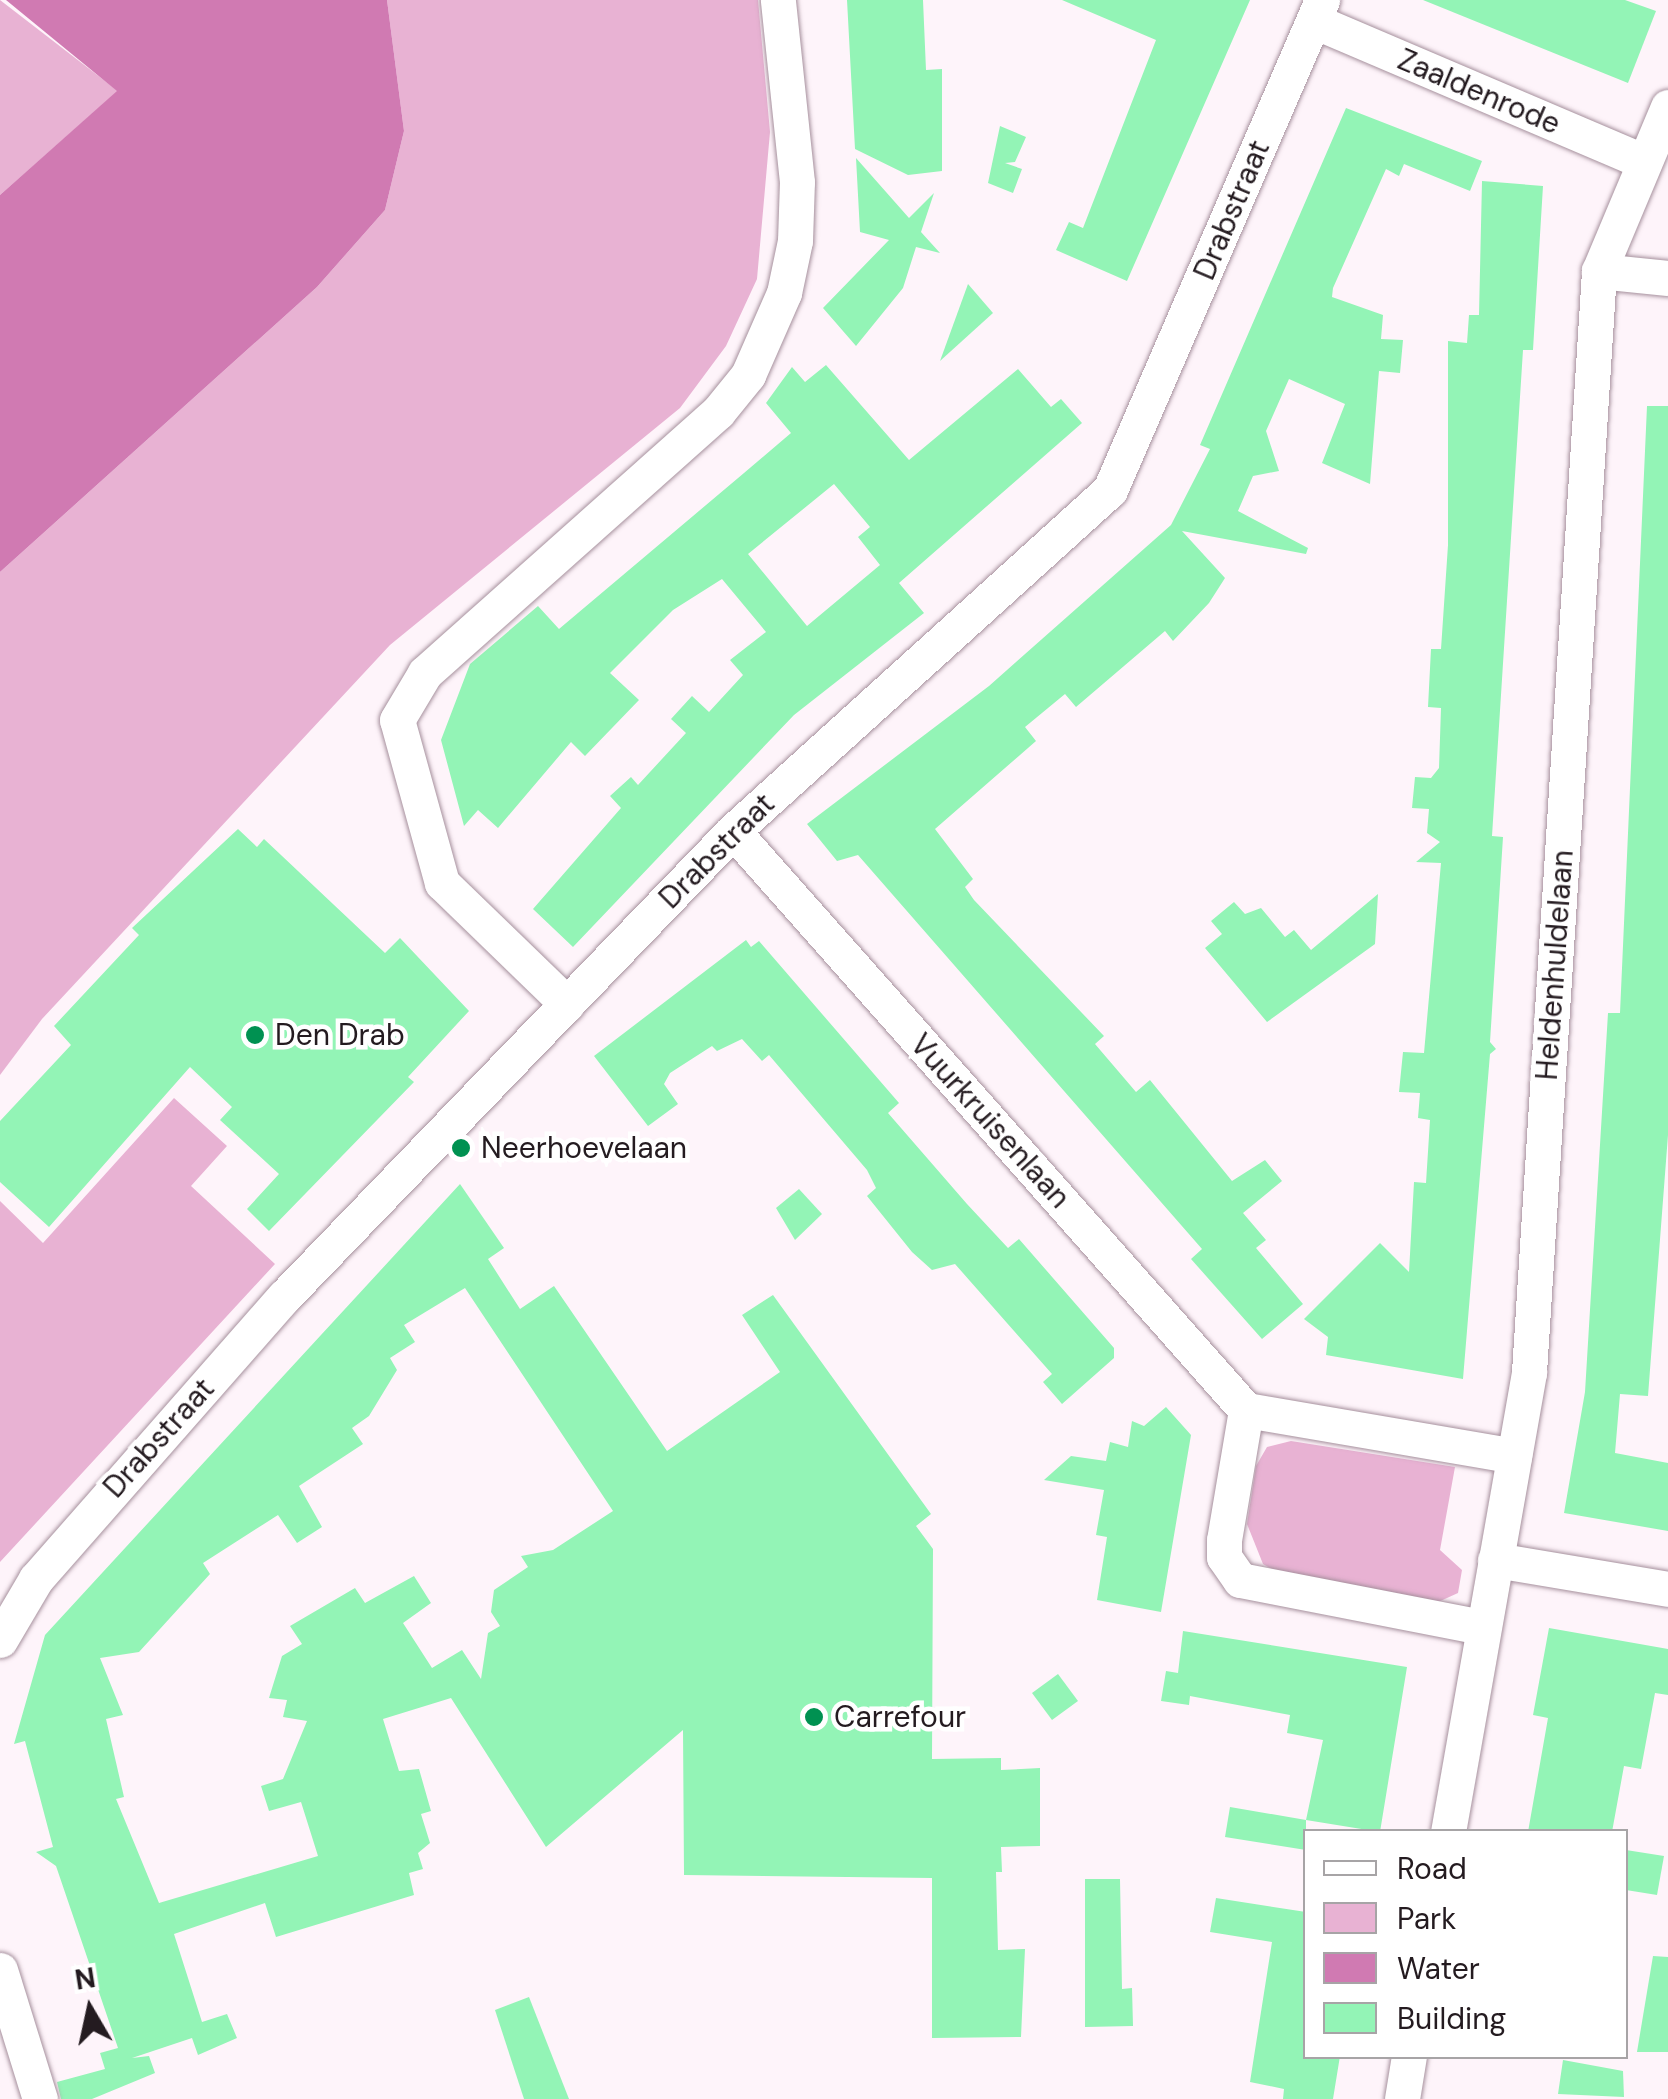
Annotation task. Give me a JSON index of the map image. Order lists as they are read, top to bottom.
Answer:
{
  "streets": {
    "street": [
      "Zaaldenrode",
      "Drabstraat",
      "Heldenhuldelaan",
      "Vuurkruisenlaan"
    ]
  },
  "crossings": [
    ["Zaaldenrode", "Drabstraat"],
    ["Zaaldenrode", "Heldenhuldelaan"],
    ["Drabstraat", "Vuurkruisenlaan"]
  ],
  "places": ["Den Drab", "Neerhoevelaan", "Carrefour"],
  "legend": [
    "Road",
    "Park",
    "Water",
    "Building"
  ],
  "north": "top"
}
